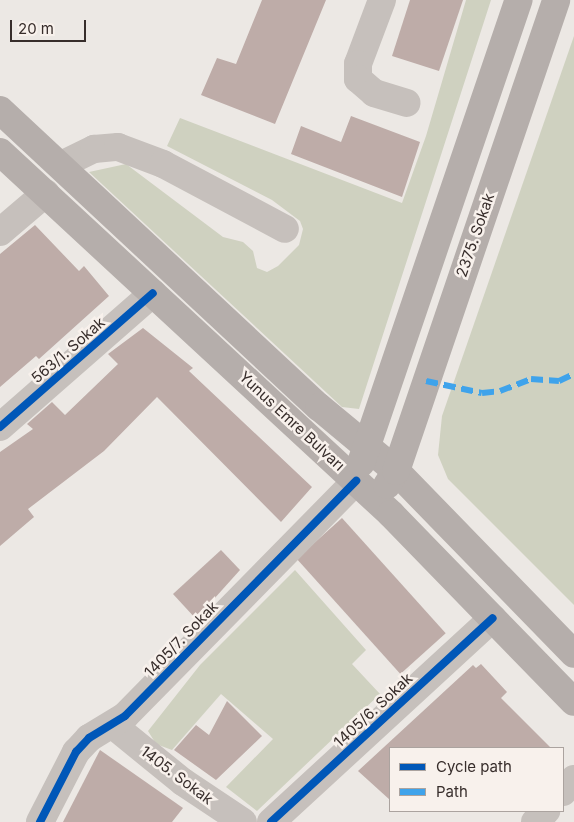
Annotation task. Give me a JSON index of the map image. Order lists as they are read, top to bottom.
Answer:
{
  "streets": {
    "main road": ["2375. Sokak", "Yunus Emre Bulvarı"],
    "street": [
      "563/1. Sokak",
      "1405/7. Sokak",
      "1405/6. Sokak",
      "1405. Sokak"
    ]
  },
  "crossings": [
    ["2375. Sokak", "Yunus Emre Bulvarı"],
    ["2375. Sokak", "1405/7. Sokak"],
    ["563/1. Sokak", "Yunus Emre Bulvarı"],
    ["Yunus Emre Bulvarı", "1405/7. Sokak"],
    ["Yunus Emre Bulvarı", "1405/6. Sokak"],
    ["1405/7. Sokak", "1405. Sokak"]
  ],
  "legend": ["Cycle path", "Path"],
  "scale_bar": "20 m"
}
